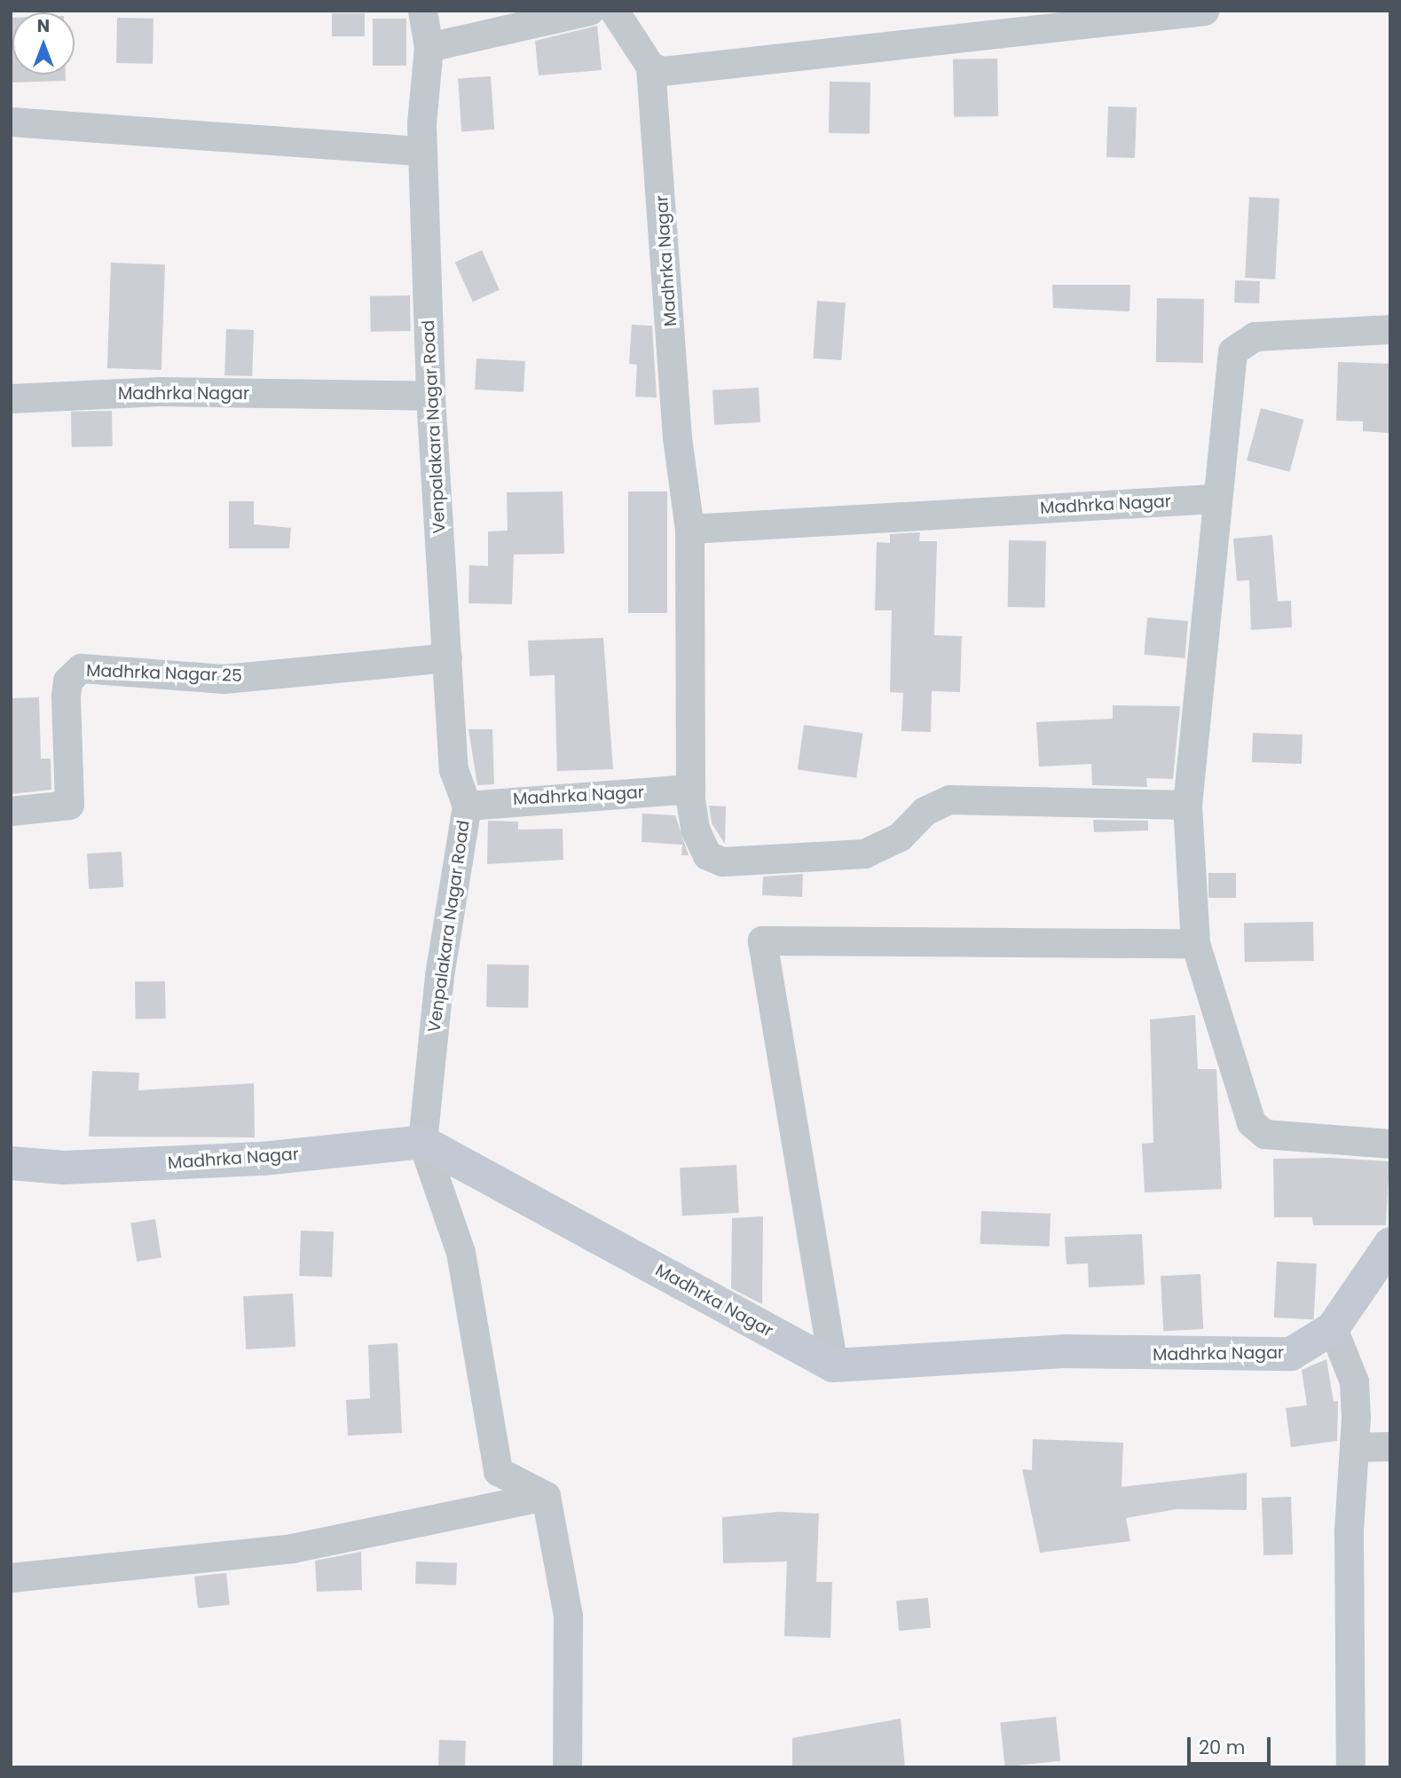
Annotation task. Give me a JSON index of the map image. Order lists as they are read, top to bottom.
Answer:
{
  "streets": {
    "street": ["Madhrka Nagar", "Venpalakara Nagar Road", "Madhrka Nagar 25"]
  },
  "crossings": [
    ["Madhrka Nagar", "Venpalakara Nagar Road"],
    ["Venpalakara Nagar Road", "Madhrka Nagar 25"]
  ],
  "scale_bar": "20 m",
  "north": "top"
}
